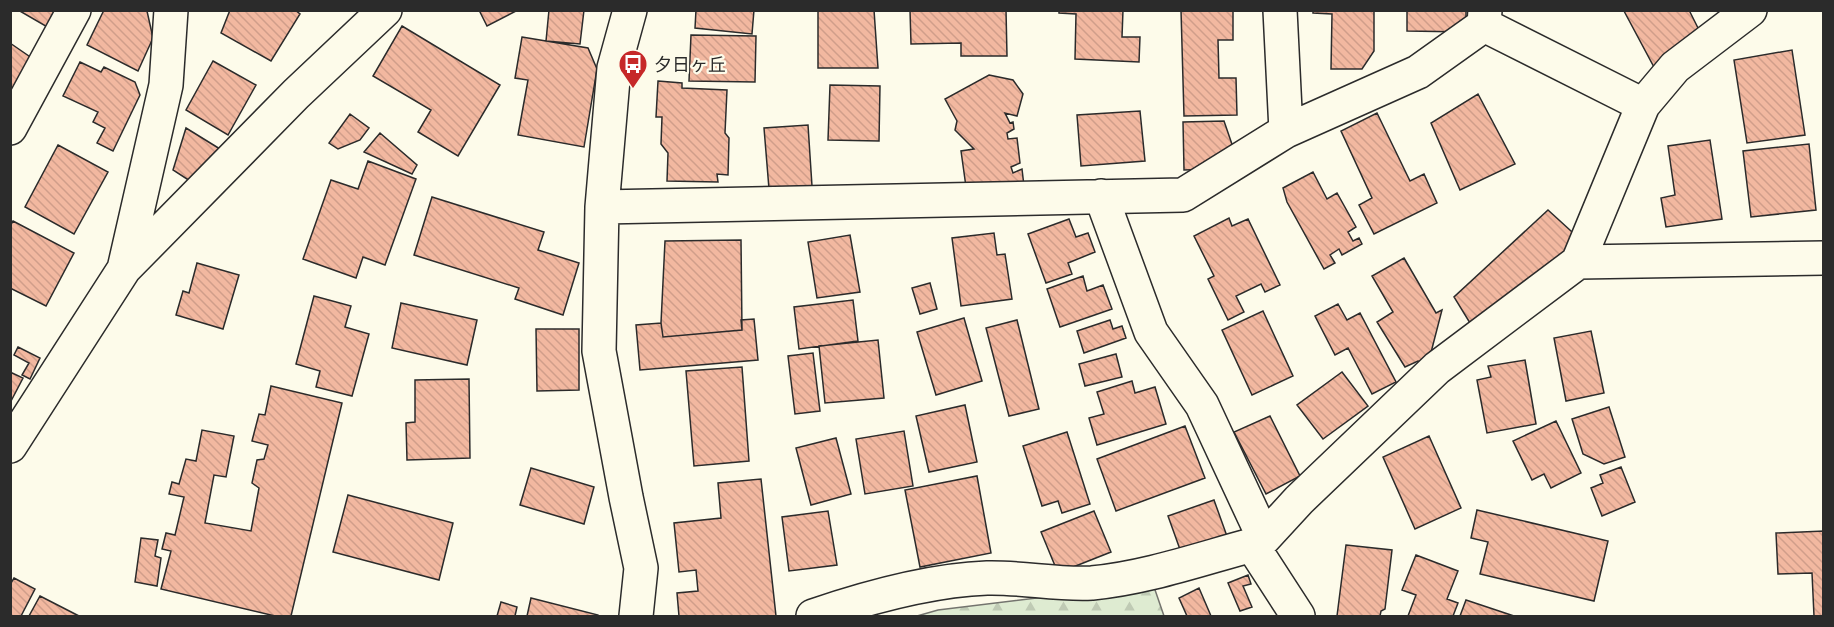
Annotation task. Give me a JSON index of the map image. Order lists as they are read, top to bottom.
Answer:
{
  "places": {
    "bus stop": ["夕日ヶ丘"]
  }
}
